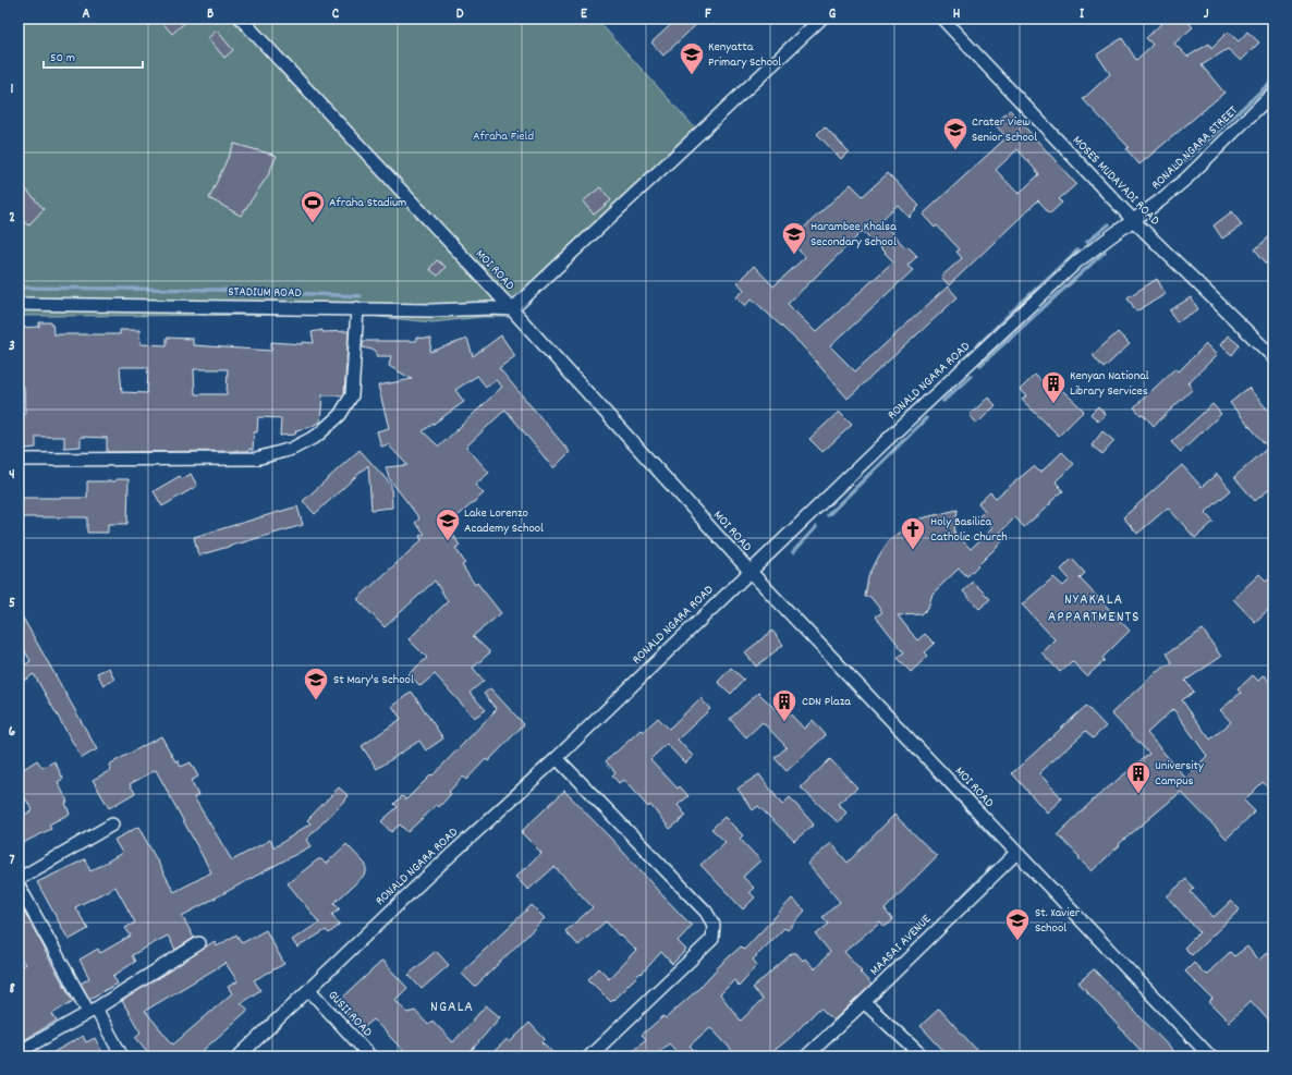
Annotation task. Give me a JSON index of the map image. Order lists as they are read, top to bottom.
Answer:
{
  "streets": {
    "street": [
      "RONALD NGARA STREET",
      "MOSES MUDAVADI ROAD",
      "MOI ROAD",
      "STADIUM ROAD",
      "RONALD NGARA ROAD",
      "MAASAI AVENUE",
      "GUSII ROAD"
    ]
  },
  "crossings": [
    ["RONALD NGARA STREET", "MOSES MUDAVADI ROAD"],
    ["RONALD NGARA STREET", "RONALD NGARA ROAD"],
    ["MOSES MUDAVADI ROAD", "RONALD NGARA ROAD"],
    ["MOI ROAD", "STADIUM ROAD"],
    ["MOI ROAD", "RONALD NGARA ROAD"],
    ["MOI ROAD", "MAASAI AVENUE"],
    ["RONALD NGARA ROAD", "GUSII ROAD"]
  ],
  "districts": ["NYAKALA APPARTMENTS", "NGALA"],
  "parks": ["Afraha Field"],
  "places": {
    "school or university": [
      "Kenyatta Primary School",
      "Crater View Senior School",
      "Harambee Khalsa Secondary School",
      "Lake Lorenzo Academy School",
      "St Mary's School",
      "St. Xavier School"
    ],
    "sports": ["Afraha Stadium"],
    "building": ["Kenyan National Library Services", "CDN Plaza", "University Campus"],
    "church": ["Holy Basilica Catholic Church"]
  },
  "scale_bar": "50 m",
  "grid": {
    "columns": [
      "A",
      "B",
      "C",
      "D",
      "E",
      "F",
      "G",
      "H",
      "I",
      "J"
    ],
    "rows": [
      "1",
      "2",
      "3",
      "4",
      "5",
      "6",
      "7",
      "8"
    ]
  }
}
